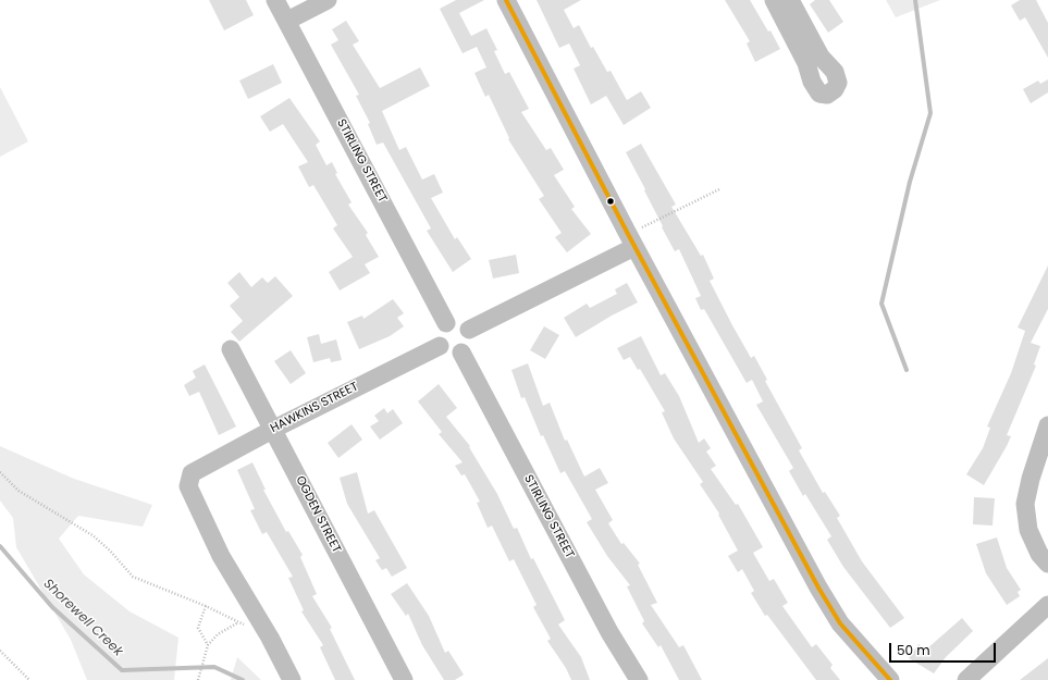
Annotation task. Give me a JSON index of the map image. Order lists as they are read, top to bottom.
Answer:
{
  "streets": {
    "street": ["STIRLING STREET", "HAWKINS STREET", "OGDEN STREET"]
  },
  "crossings": [
    ["STIRLING STREET", "HAWKINS STREET"],
    ["HAWKINS STREET", "OGDEN STREET"]
  ],
  "water": ["Shorewell Creek"],
  "scale_bar": "50 m"
}
